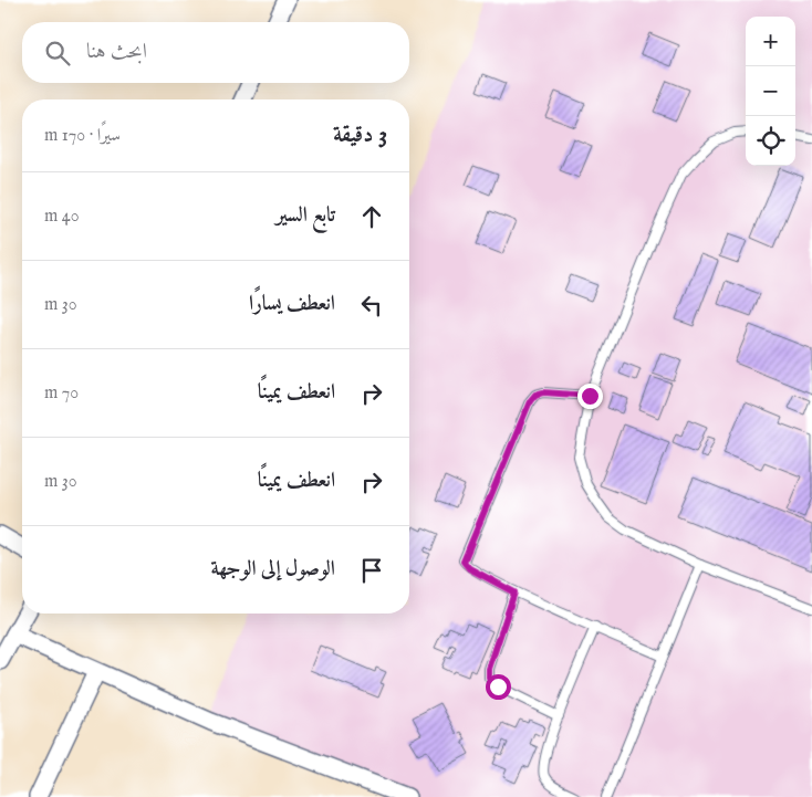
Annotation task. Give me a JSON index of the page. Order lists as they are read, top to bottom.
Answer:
{
  "page": {
    "map_buttons": ["+", "−"],
    "search": "ابحث هنا",
    "heading": ["3 دقيقة", "سيرًا · 170 m"],
    "list": [
      ["تابع السير", "40 m"],
      ["انعطف يسارًا", "30 m"],
      ["انعطف يمينًا", "70 m"],
      ["انعطف يمينًا", "30 m"],
      "الوصول إلى الوجهة"
    ]
  }
}
